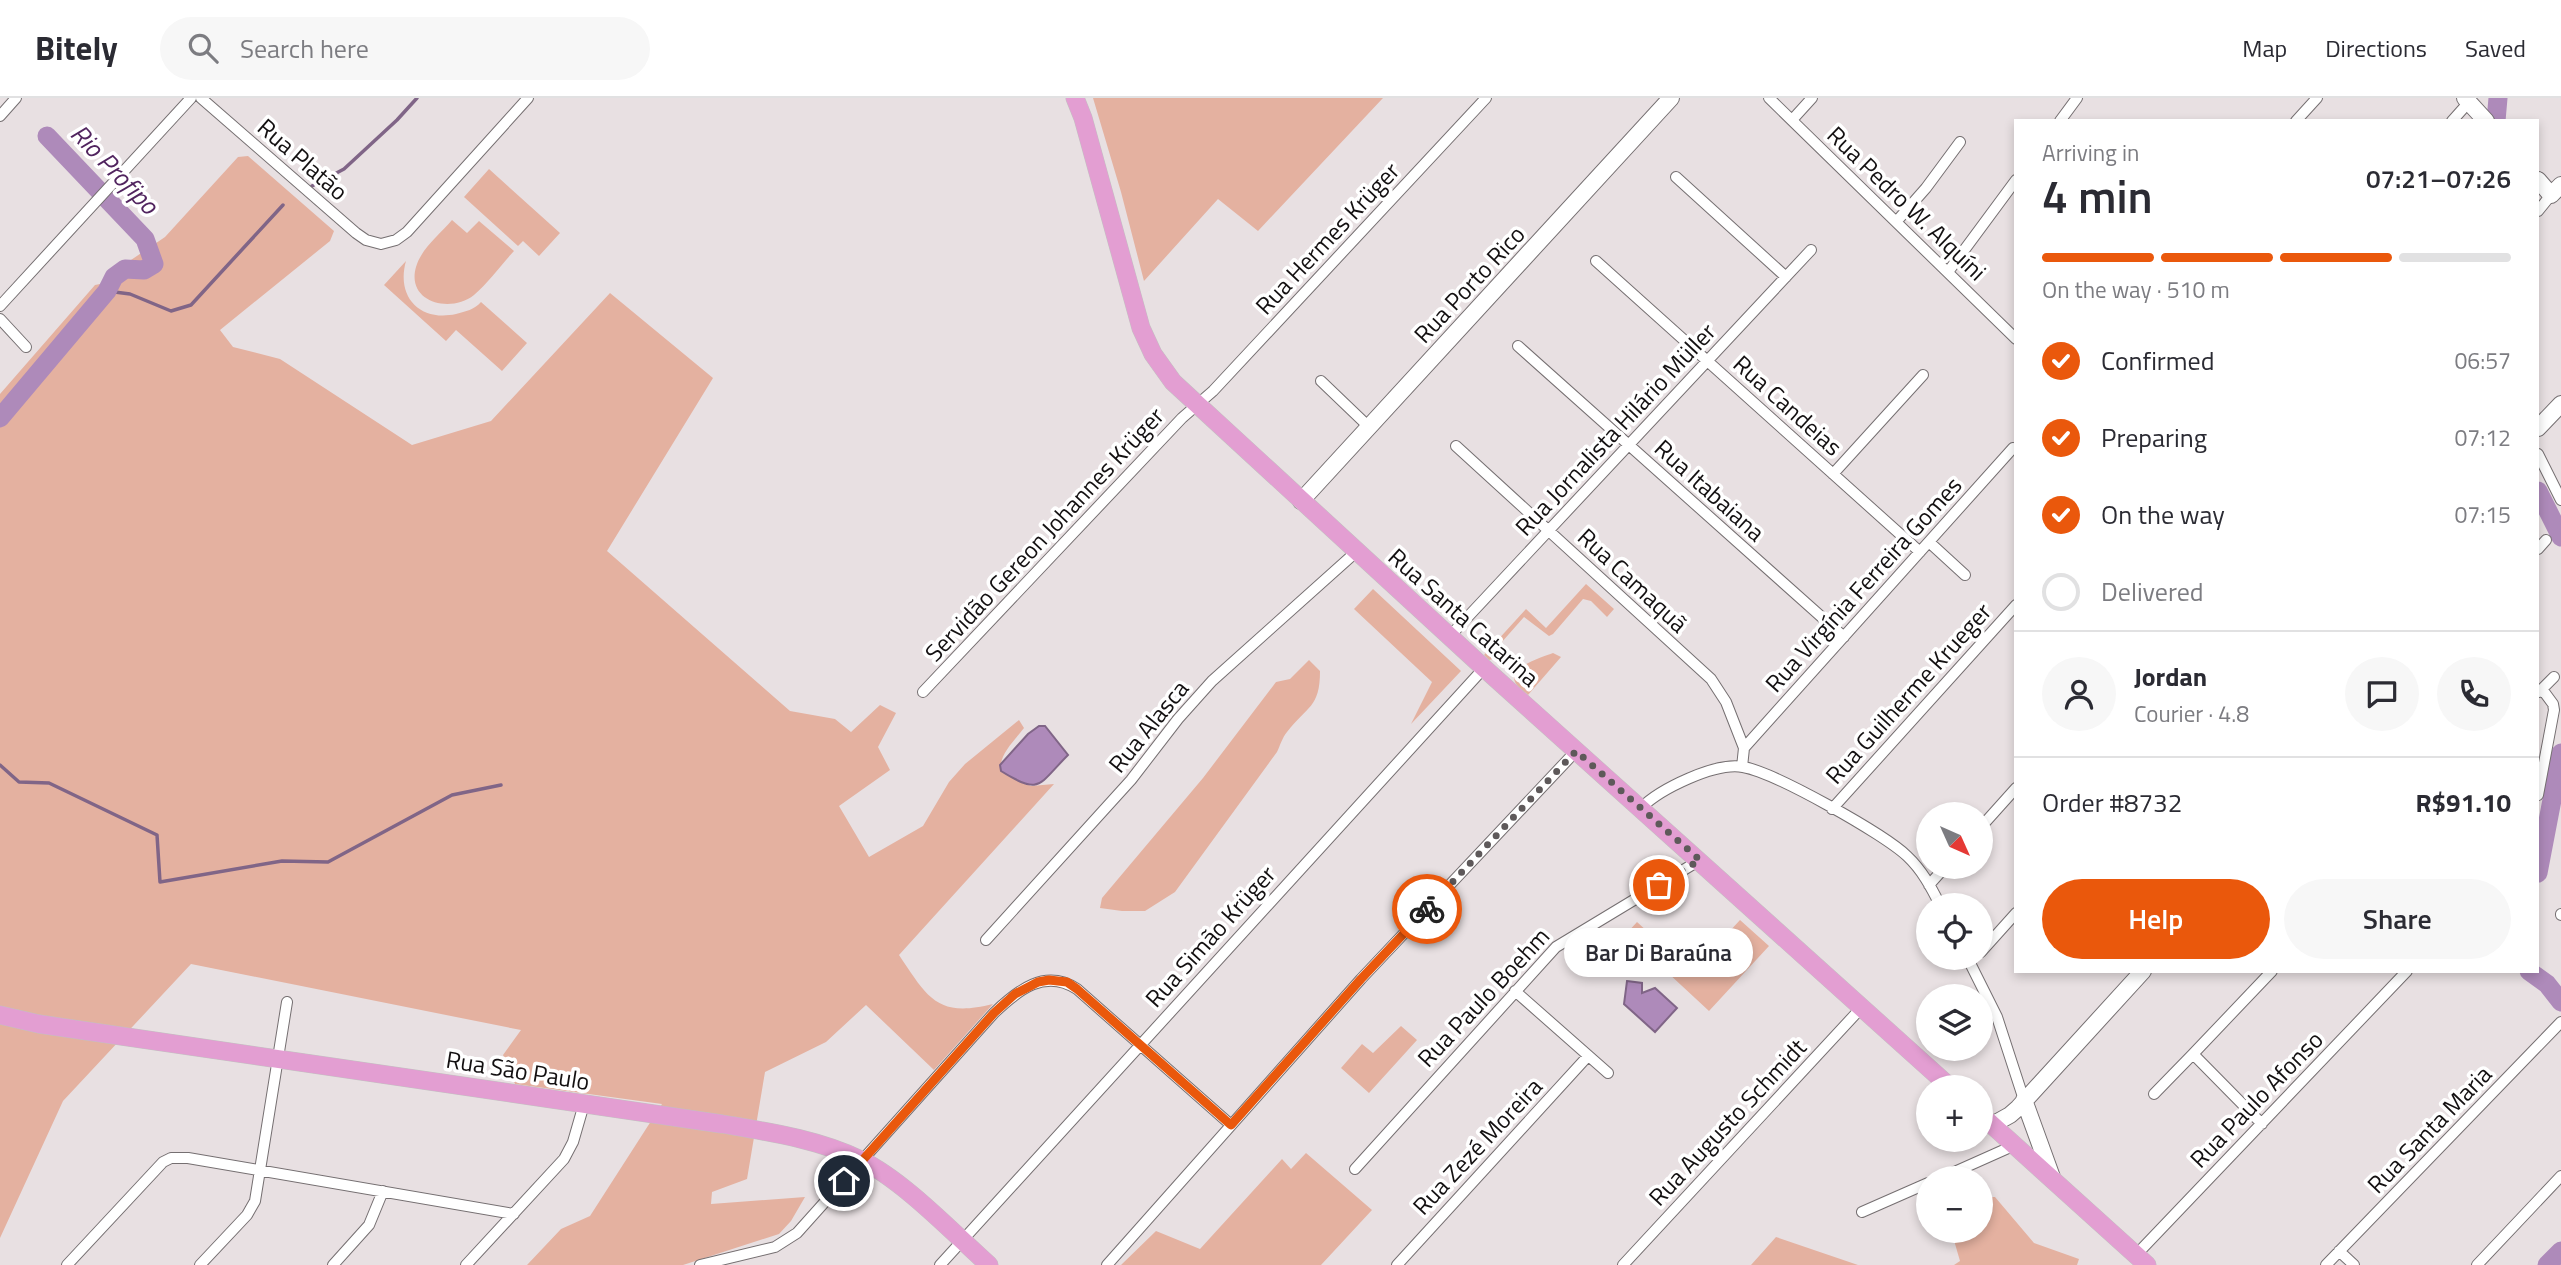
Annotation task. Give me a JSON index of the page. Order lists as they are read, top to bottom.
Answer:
{
  "streets": {
    "main road": ["Rua Porto Rico", "Rua Santa Catarina", "Rua São Paulo"],
    "street": [
      "Rua Platão",
      "Rua Pedro W. Alquíni",
      "Rua Hermes Krüger",
      "Rua Candeias",
      "Rua Jornalista Hilário Müller",
      "Rua Itabaiana",
      "Servidão Gereon Johannes Krüger",
      "Rua Camaquã",
      "Rua Virgínia Ferreira Gomes",
      "Rua Guilherme Krueger",
      "Rua Alasca",
      "Rua Simão Krüger",
      "Rua Paulo Boehm",
      "Rua Paulo Afonso",
      "Rua Augusto Schmidt",
      "Rua Santa Maria",
      "Rua Zezé Moreira"
    ]
  },
  "crossings": [
    ["Rua Hermes Krüger", "Servidão Gereon Johannes Krüger"],
    ["Rua Hermes Krüger", "Rua Santa Catarina"],
    ["Rua Porto Rico", "Rua Santa Catarina"],
    ["Rua Candeias", "Rua Jornalista Hilário Müller"],
    ["Rua Candeias", "Rua Virgínia Ferreira Gomes"],
    ["Rua Jornalista Hilário Müller", "Rua Itabaiana"],
    ["Rua Jornalista Hilário Müller", "Rua Camaquã"],
    ["Rua Jornalista Hilário Müller", "Rua Santa Catarina"],
    ["Rua Itabaiana", "Rua Virgínia Ferreira Gomes"],
    ["Servidão Gereon Johannes Krüger", "Rua Santa Catarina"],
    ["Rua Camaquã", "Rua Virgínia Ferreira Gomes"],
    ["Rua Santa Catarina", "Rua Alasca"],
    ["Rua Santa Catarina", "Rua Simão Krüger"],
    ["Rua Santa Catarina", "Rua Paulo Boehm"],
    ["Rua Santa Catarina", "Rua Augusto Schmidt"],
    ["Rua Simão Krüger", "Rua São Paulo"]
  ],
  "water": ["Rio Profipo"],
  "places": ["Bar Di Baraúna"],
  "north": "bottom right",
  "page": {
    "header": "Bitely",
    "search": "Search here",
    "nav": ["Map", "Directions", "Saved"],
    "heading": ["4 min", "Arriving in", "07:21–07:26"],
    "panel": [
      "Jordan",
      "Courier · 4.8",
      "Order #8732",
      "R$91.10"
    ],
    "bar": "On the way · 510 m",
    "list": [
      ["Confirmed", "06:57"],
      ["Preparing", "07:12"],
      ["On the way", "07:15"],
      "Delivered"
    ],
    "map_buttons": ["+", "−"],
    "buttons": ["Help", "Share"],
    "bubble": "Bar Di Baraúna"
  }
}
